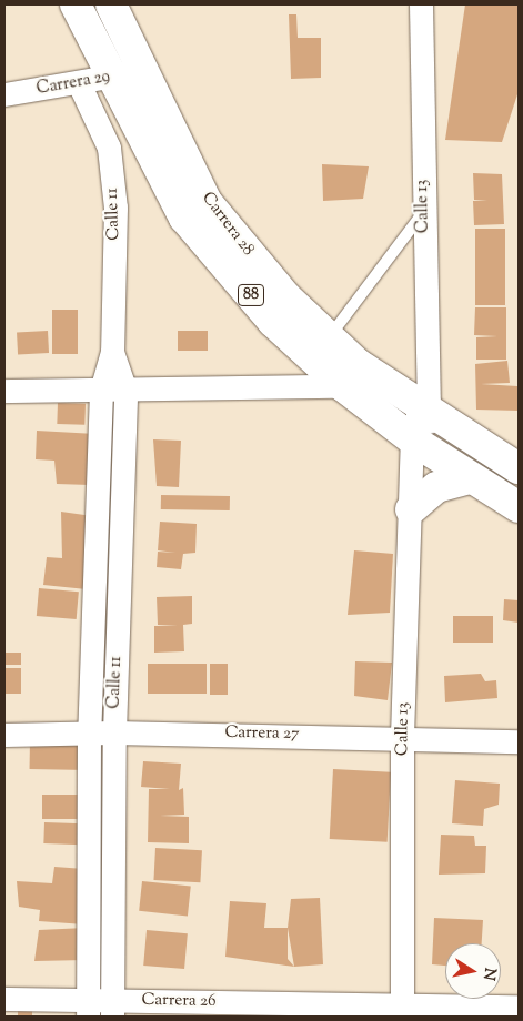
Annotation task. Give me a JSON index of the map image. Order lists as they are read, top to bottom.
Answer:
{
  "streets": {
    "highway": ["Carrera 28", "88"],
    "street": [
      "Carrera 29",
      "Calle 13",
      "Calle 11",
      "Carrera 27",
      "Carrera 26"
    ]
  },
  "crossings": [
    ["Carrera 29", "Calle 11"],
    ["Carrera 29", "Carrera 28"],
    ["Calle 13", "Carrera 28"],
    ["Calle 13", "Carrera 27"],
    ["Calle 13", "Carrera 26"],
    ["Calle 11", "Carrera 27"],
    ["Calle 11", "Carrera 26"]
  ],
  "north": "right"
}
